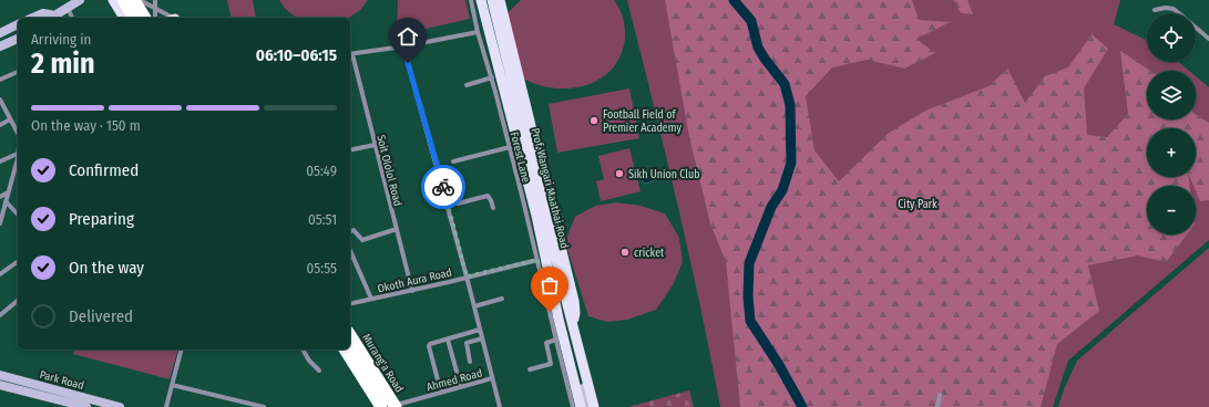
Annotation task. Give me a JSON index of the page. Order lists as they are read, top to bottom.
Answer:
{
  "streets": {
    "highway": ["Murang'a Road"],
    "main road": ["Prof. Wangari Maathai Road", "Park Road"],
    "street": [
      "Forest Lane",
      "Soit Ololol Road",
      "Okoth Aura Road",
      "Ahmed Road"
    ]
  },
  "crossings": [
    ["Forest Lane", "Okoth Aura Road"],
    ["Soit Ololol Road", "Okoth Aura Road"],
    ["Murang'a Road", "Ahmed Road"]
  ],
  "parks": ["City Park"],
  "places": ["Football Field of Premier Academy", "Sikh Union Club", "cricket"],
  "page": {
    "map_buttons": ["+", "−"],
    "heading": ["2 min", "Arriving in", "06:10–06:15"],
    "bar": "On the way · 150 m",
    "list": [
      ["Confirmed", "05:49"],
      ["Preparing", "05:51"],
      ["On the way", "05:55"],
      "Delivered"
    ]
  }
}
